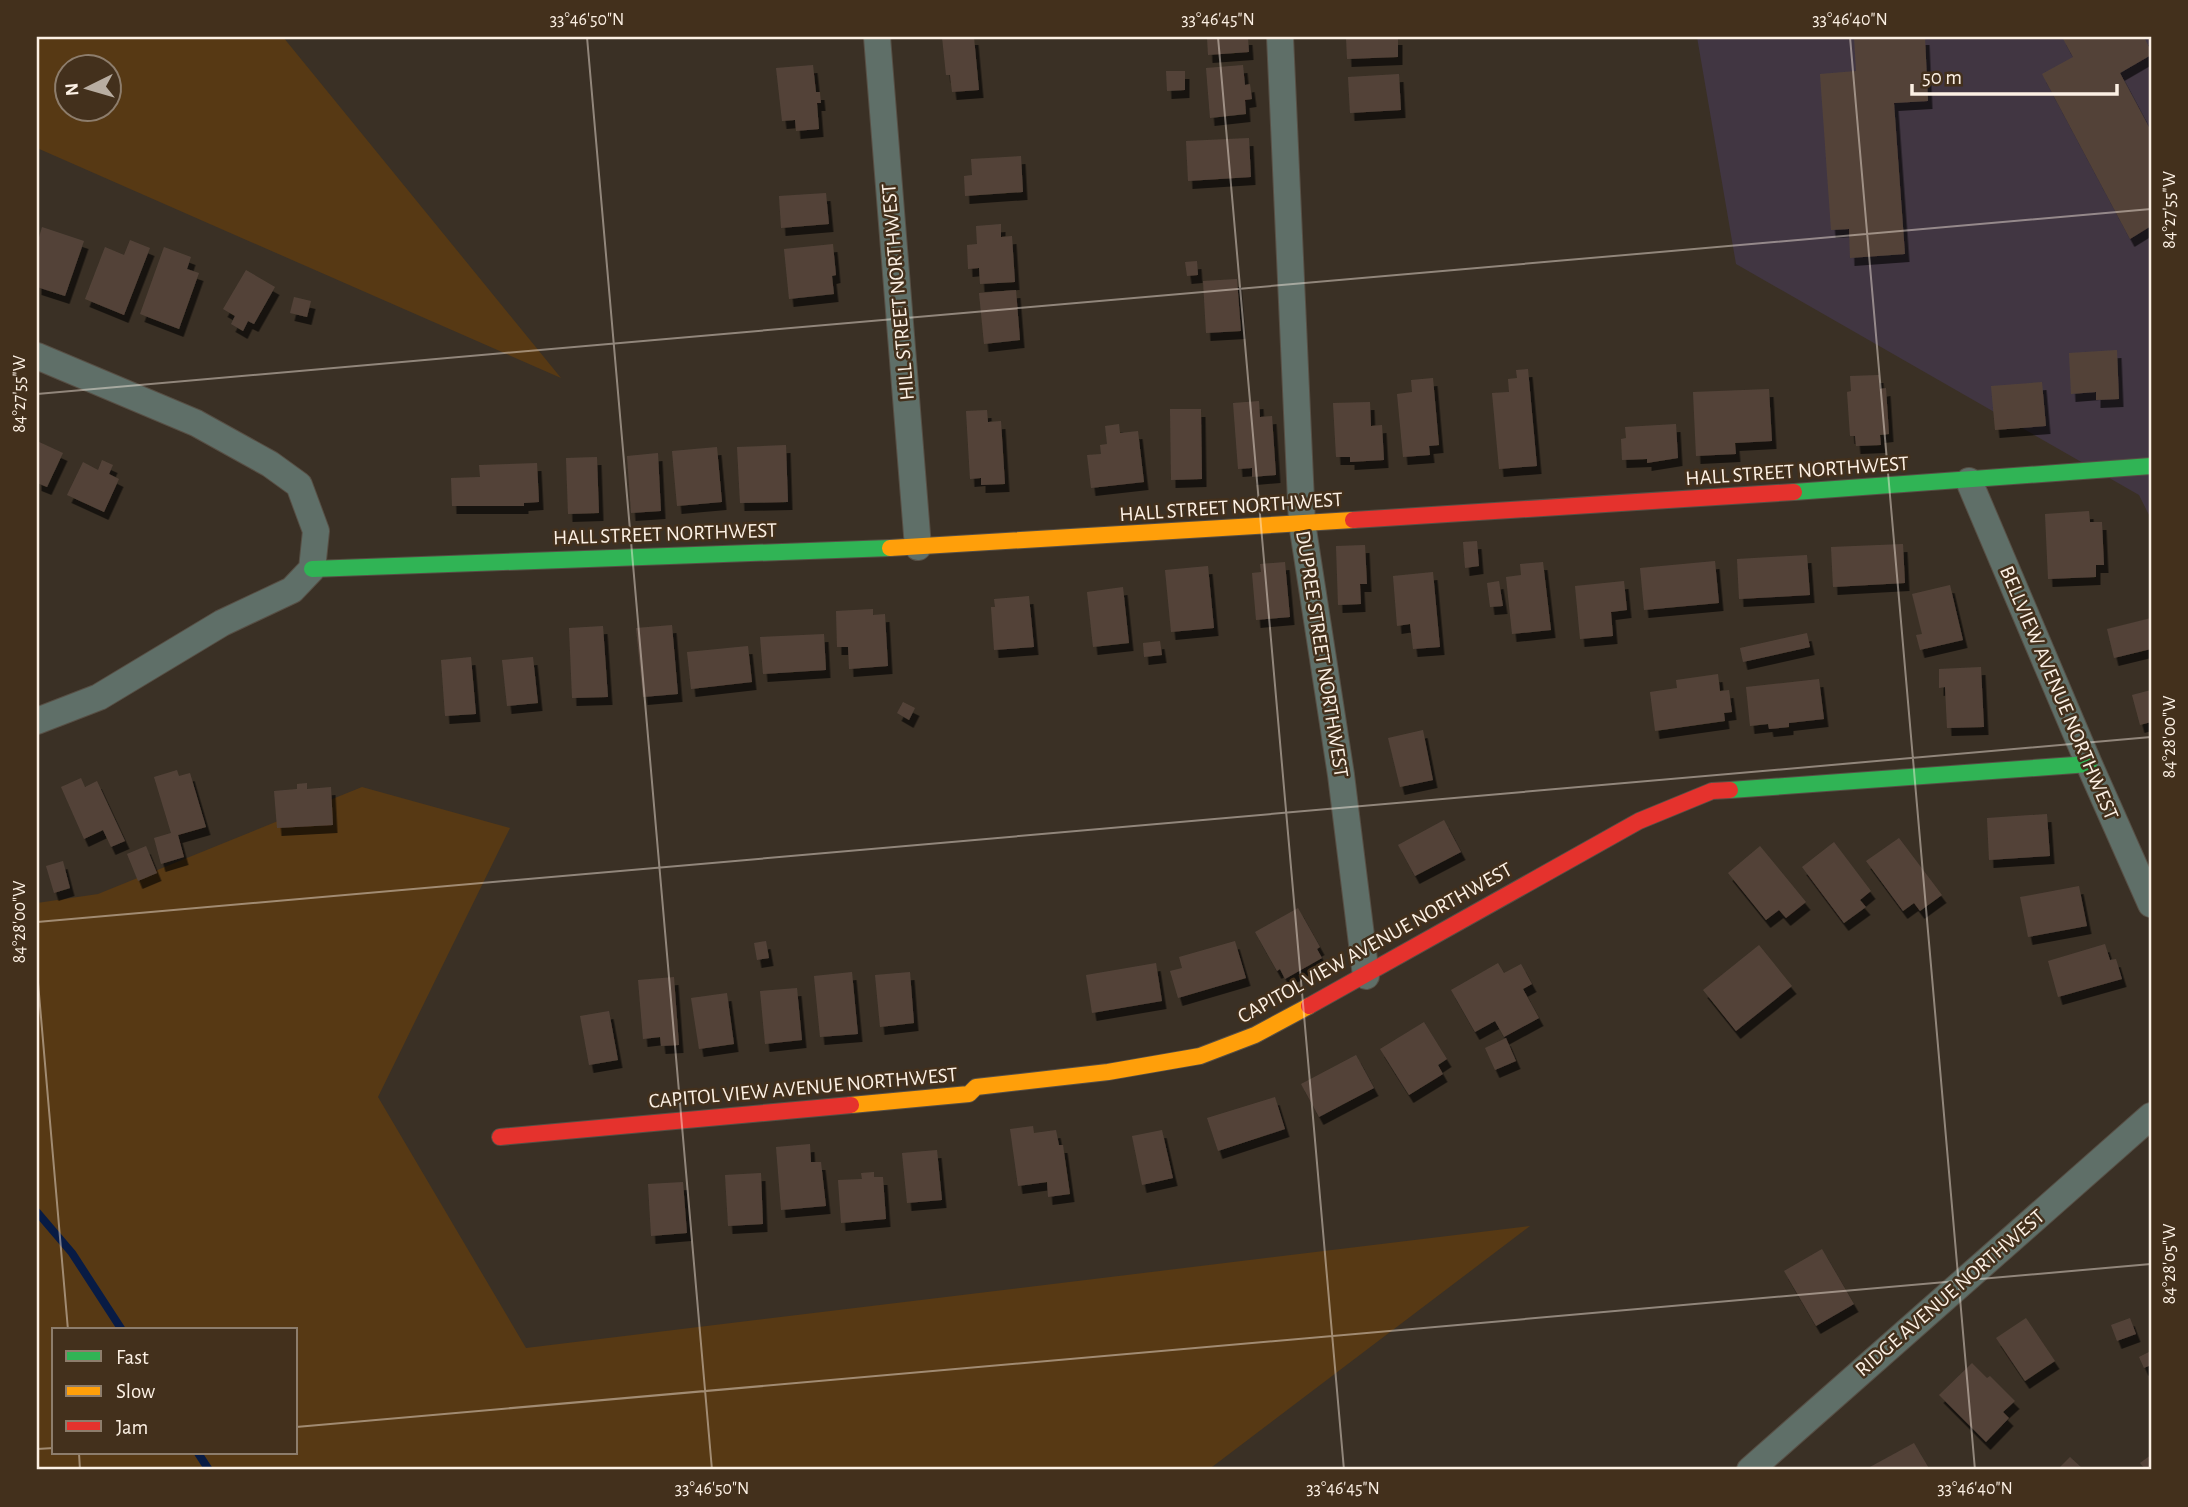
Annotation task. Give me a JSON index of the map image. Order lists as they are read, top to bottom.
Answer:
{
  "streets": {
    "street": [
      "HILL STREET NORTHWEST",
      "HALL STREET NORTHWEST",
      "DUPREE STREET NORTHWEST",
      "BELLVIEW AVENUE NORTHWEST",
      "CAPITOL VIEW AVENUE NORTHWEST",
      "RIDGE AVENUE NORTHWEST"
    ]
  },
  "crossings": [
    ["HILL STREET NORTHWEST", "HALL STREET NORTHWEST"],
    ["HALL STREET NORTHWEST", "DUPREE STREET NORTHWEST"],
    ["HALL STREET NORTHWEST", "BELLVIEW AVENUE NORTHWEST"],
    ["DUPREE STREET NORTHWEST", "CAPITOL VIEW AVENUE NORTHWEST"],
    ["BELLVIEW AVENUE NORTHWEST", "CAPITOL VIEW AVENUE NORTHWEST"]
  ],
  "legend": ["Fast", "Slow", "Jam"],
  "scale_bar": "50 m",
  "north": "left",
  "coordinates": [
    "33°46'50\"N",
    "33°46'45\"N",
    "33°46'40\"N",
    "84°27'55\"W",
    "84°28'00\"W",
    "84°28'05\"W"
  ]
}
